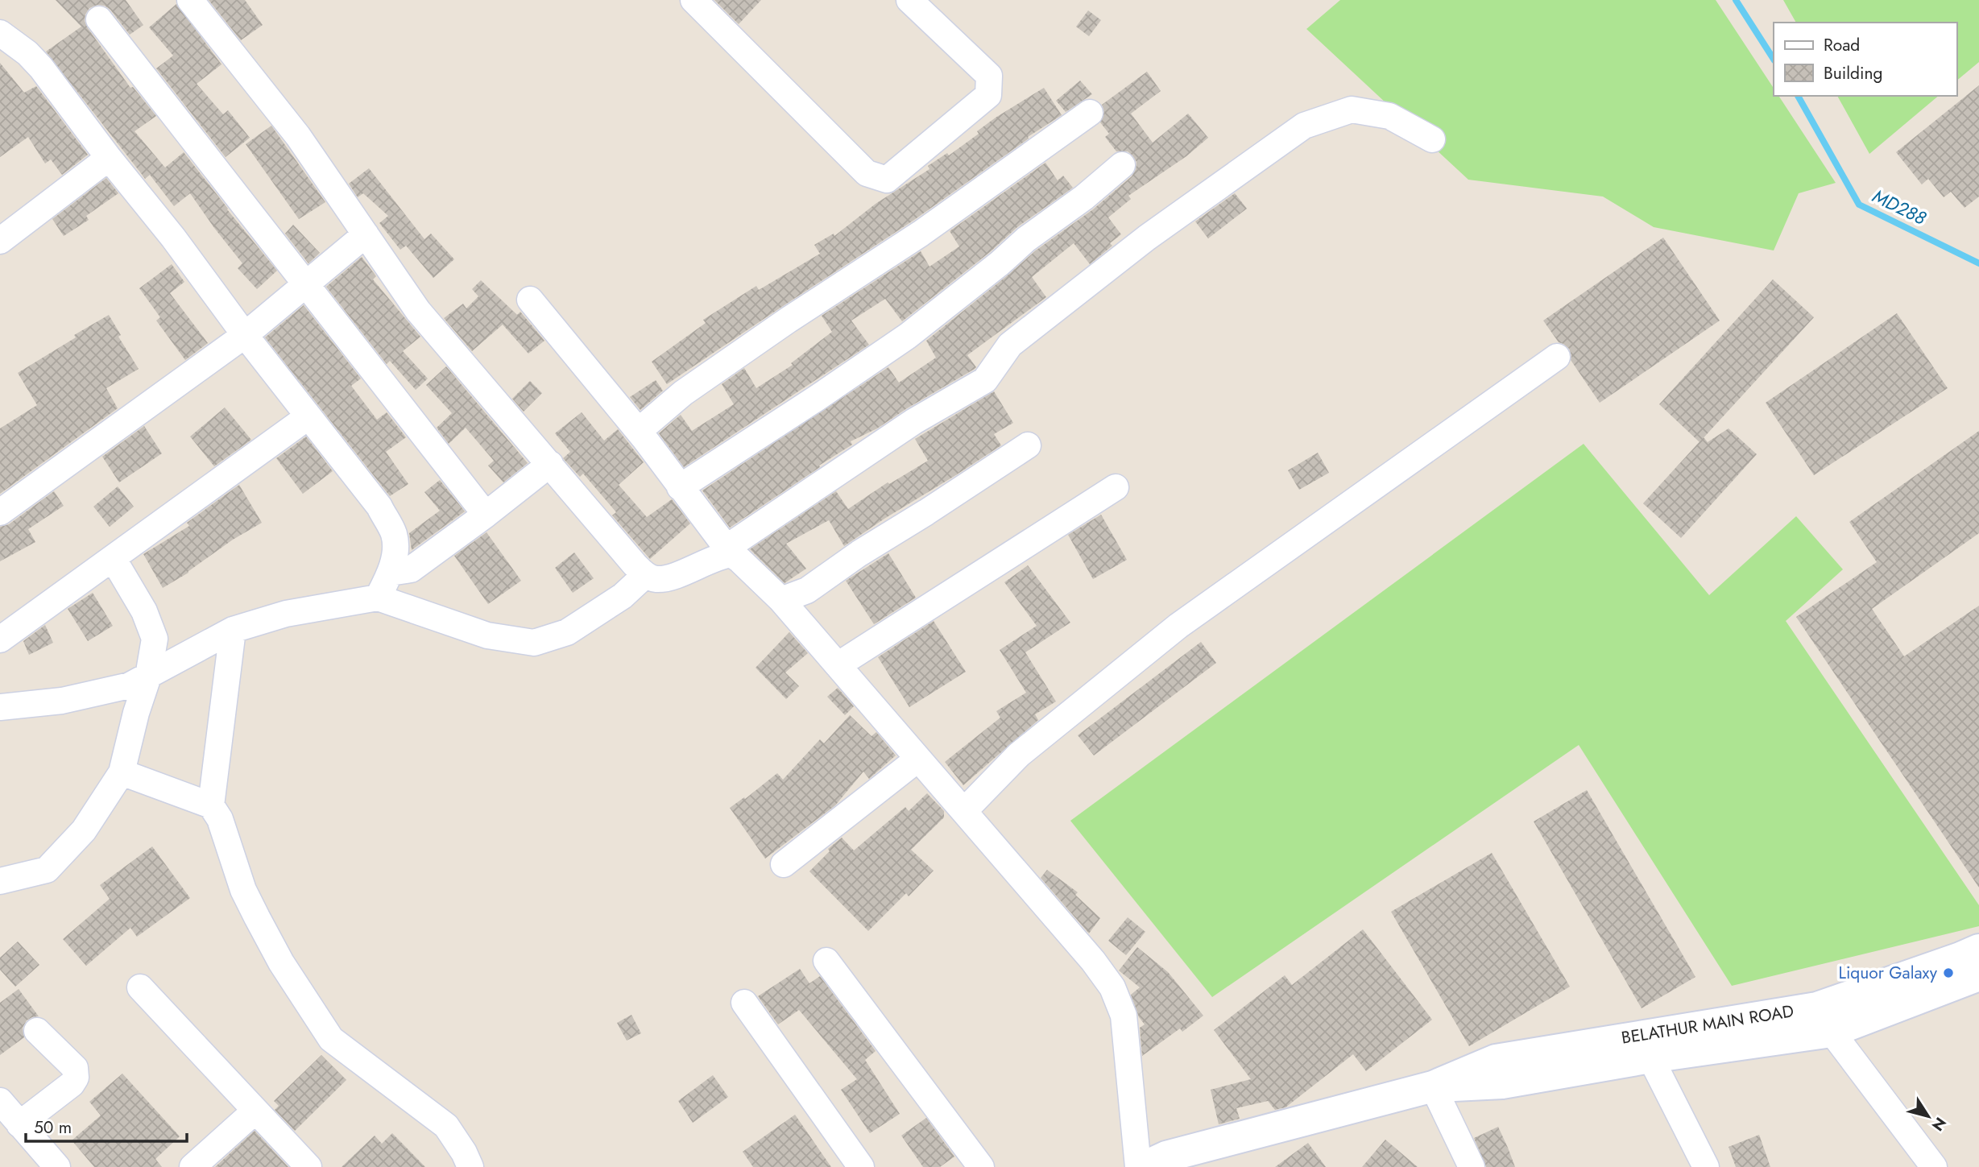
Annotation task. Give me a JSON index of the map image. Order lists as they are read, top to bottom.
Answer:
{
  "streets": {
    "street": ["BELATHUR MAIN ROAD"]
  },
  "water": ["MD288"],
  "places": ["Liquor Galaxy"],
  "legend": ["Road", "Building"],
  "scale_bar": "50 m",
  "north": "bottom right"
}
